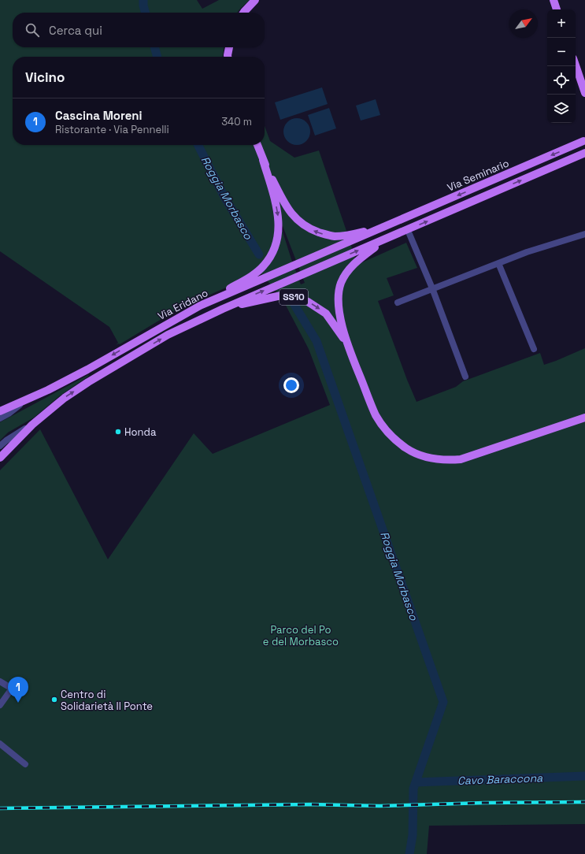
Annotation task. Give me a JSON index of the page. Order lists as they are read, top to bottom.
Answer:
{
  "streets": {
    "main road": ["Via Seminario", "SS10", "Via Eridano"]
  },
  "crossings": [
    ["Via Seminario", "Via Eridano"],
    ["SS10", "Via Eridano"]
  ],
  "water": ["Roggia Morbasco", "Cavo Baraccona"],
  "parks": ["Parco del Po e del Morbasco"],
  "places": ["Honda", "Centro di Solidarietà Il Ponte"],
  "north": "top right",
  "page": {
    "map_buttons": ["+", "−"],
    "search": "Cerca qui",
    "heading": "Vicino",
    "list": [
      {
        "mark": "1",
        "name": "Cascina Moreni",
        "note": "Ristorante · Via Pennelli",
        "value": "340 m"
      }
    ],
    "pins": "1"
  }
}
